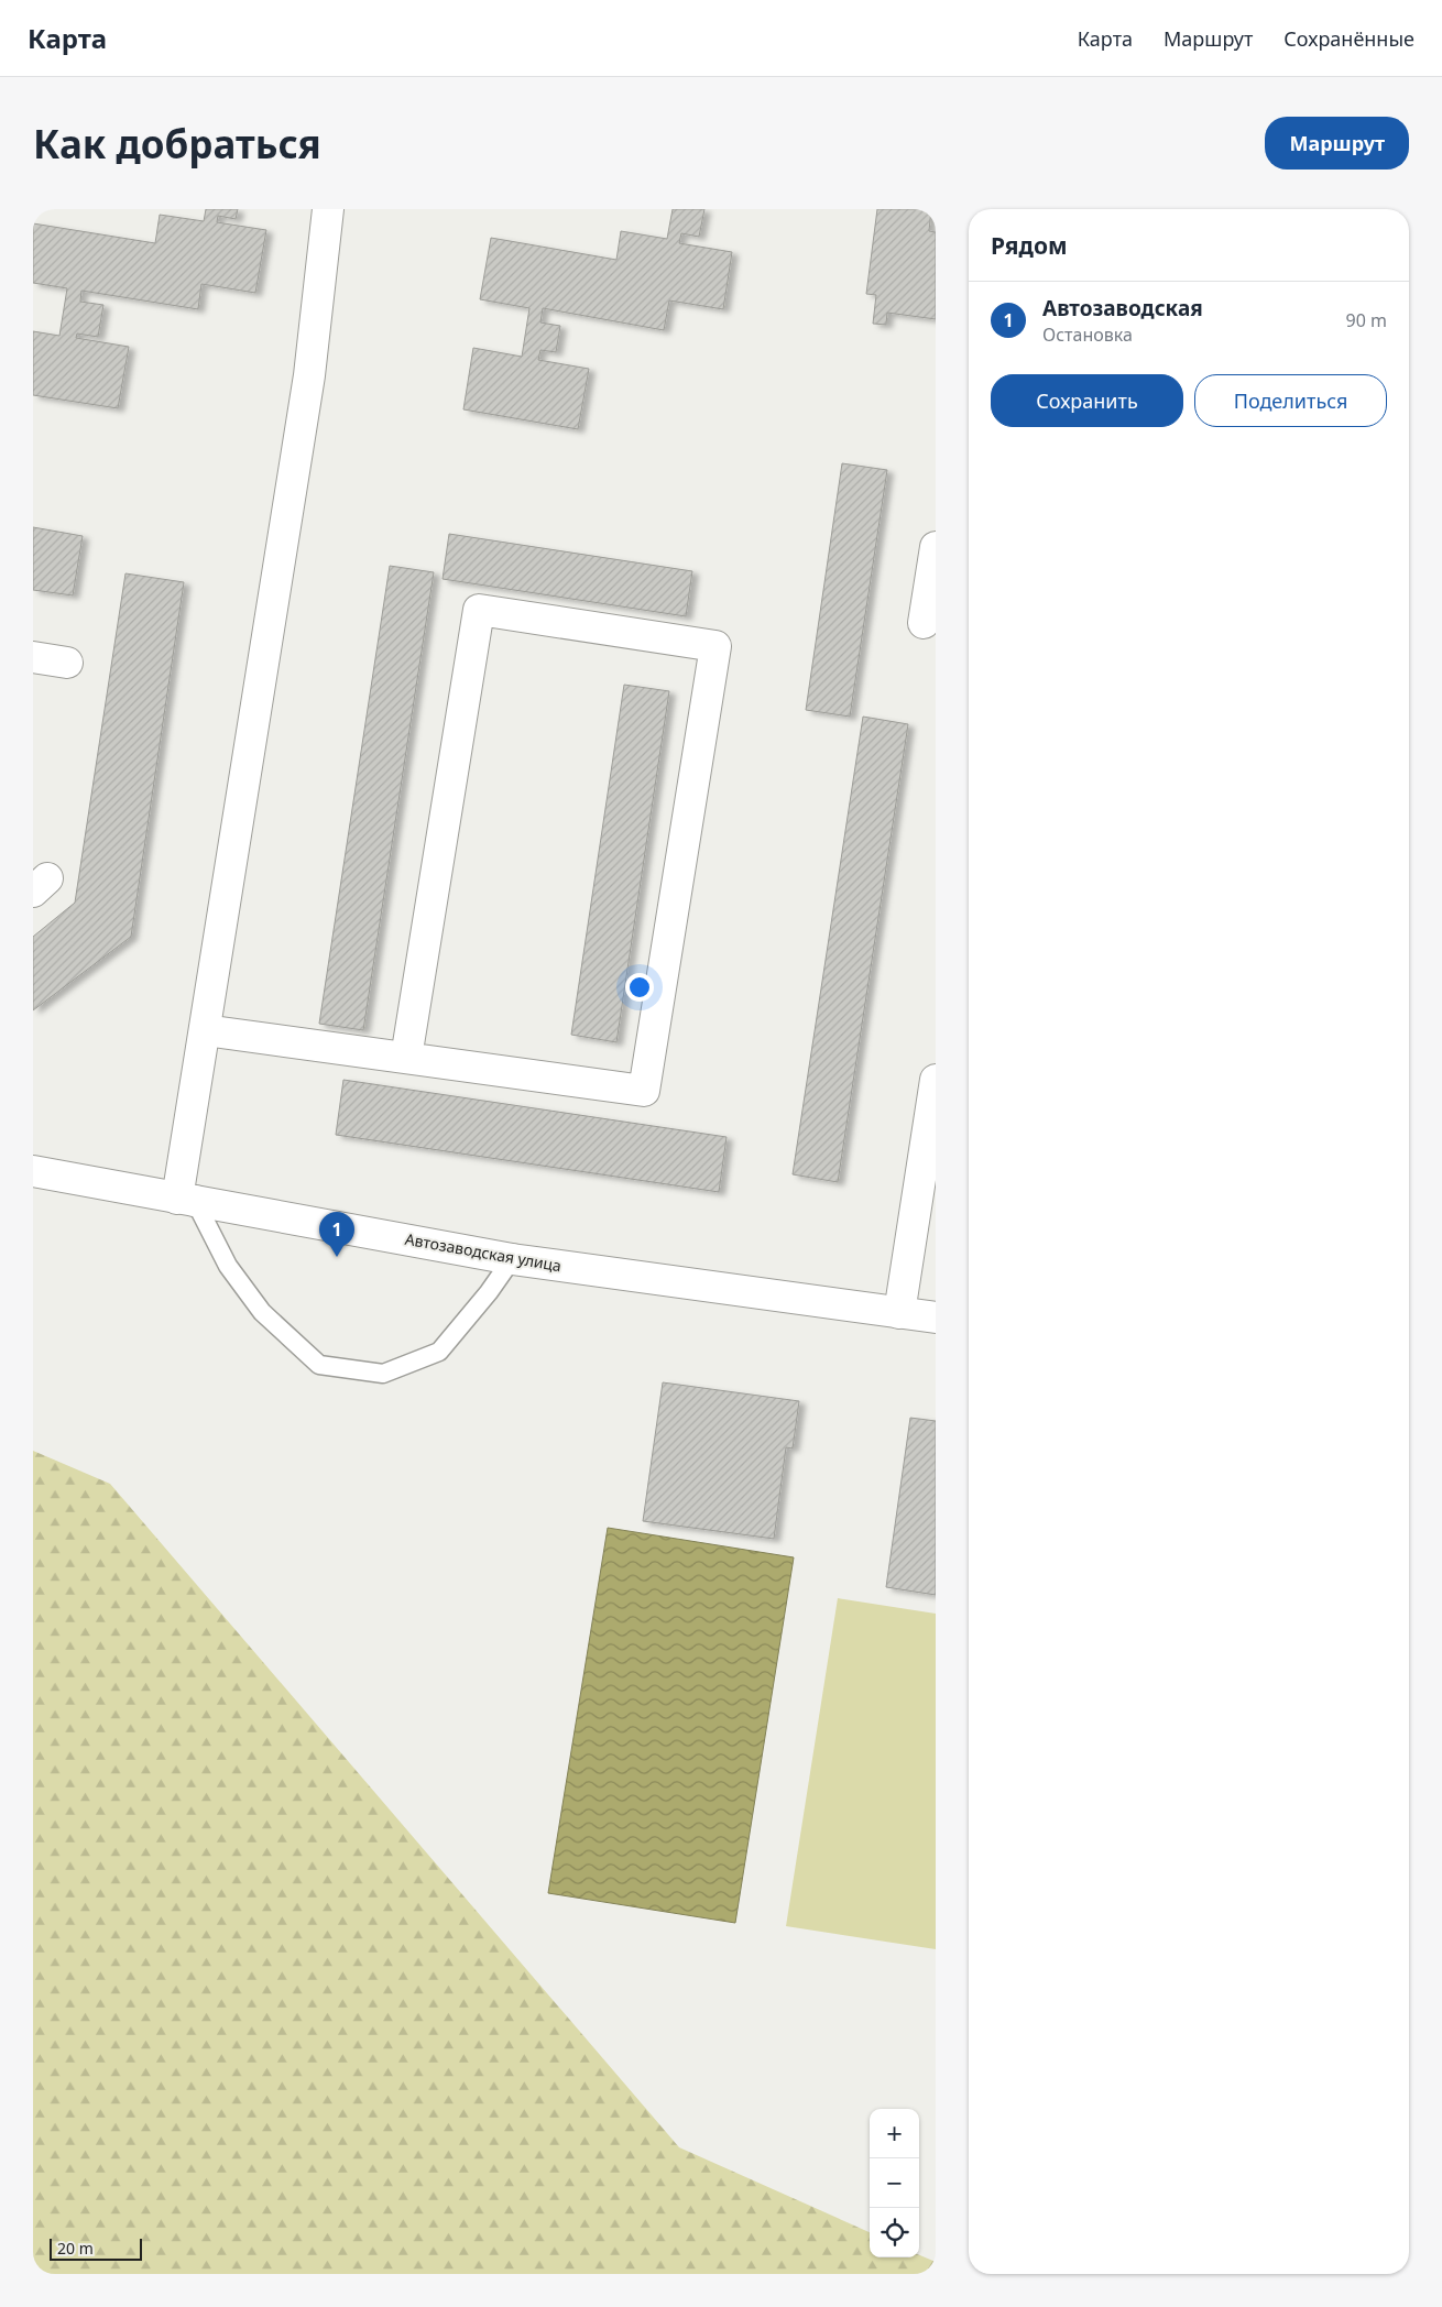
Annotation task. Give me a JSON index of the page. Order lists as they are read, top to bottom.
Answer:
{
  "streets": {
    "street": ["Автозаводская улица"]
  },
  "scale_bar": "20 m",
  "page": {
    "header": "Карта",
    "nav": ["Карта", "Маршрут", "Сохранённые"],
    "buttons": [
      "Маршрут",
      ["Сохранить", "Поделиться"]
    ],
    "title": "Как добраться",
    "heading": "Рядом",
    "list": [
      {
        "mark": "1",
        "name": "Автозаводская",
        "note": "Остановка",
        "value": "90 m"
      }
    ],
    "pins": "1",
    "map_buttons": ["+", "−"],
    "scale": "20 m"
  }
}
